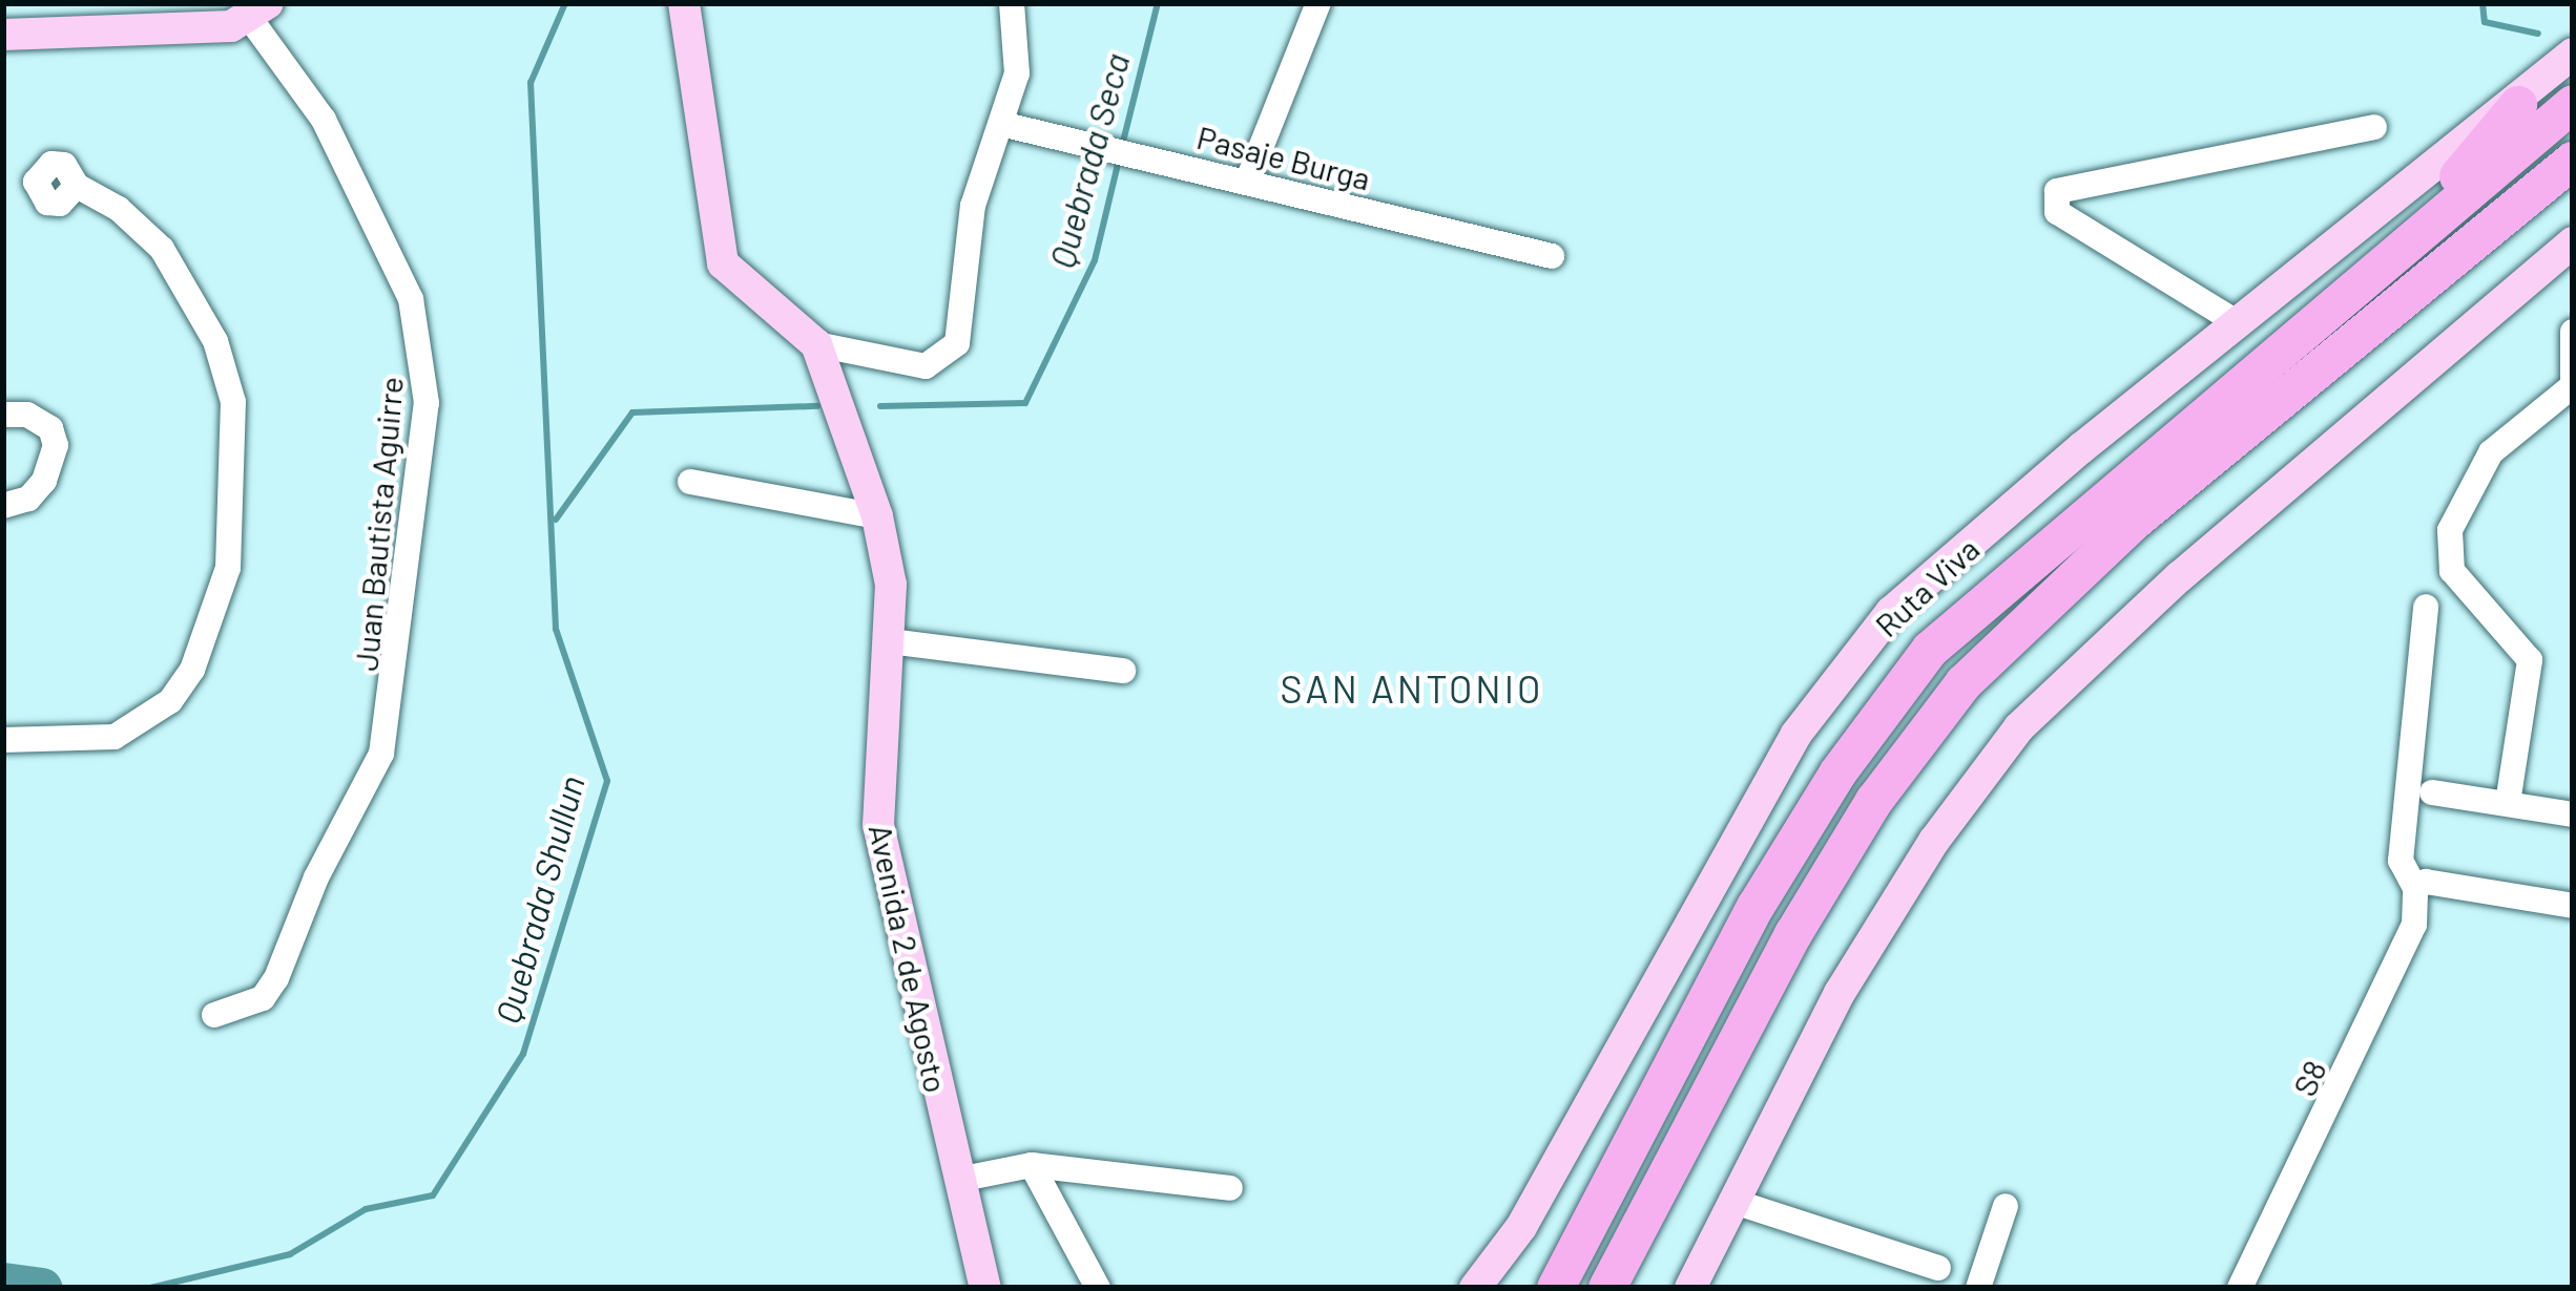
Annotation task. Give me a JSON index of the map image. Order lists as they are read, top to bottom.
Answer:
{
  "streets": {
    "highway": ["Ruta Viva"],
    "main road": ["Avenida 2 de Agosto"],
    "street": ["Pasaje Burga", "Juan Bautista Aguirre", "S8"]
  },
  "districts": ["SAN ANTONIO"],
  "water": ["Quebrada Seca", "Quebrada Shullun"]
}
